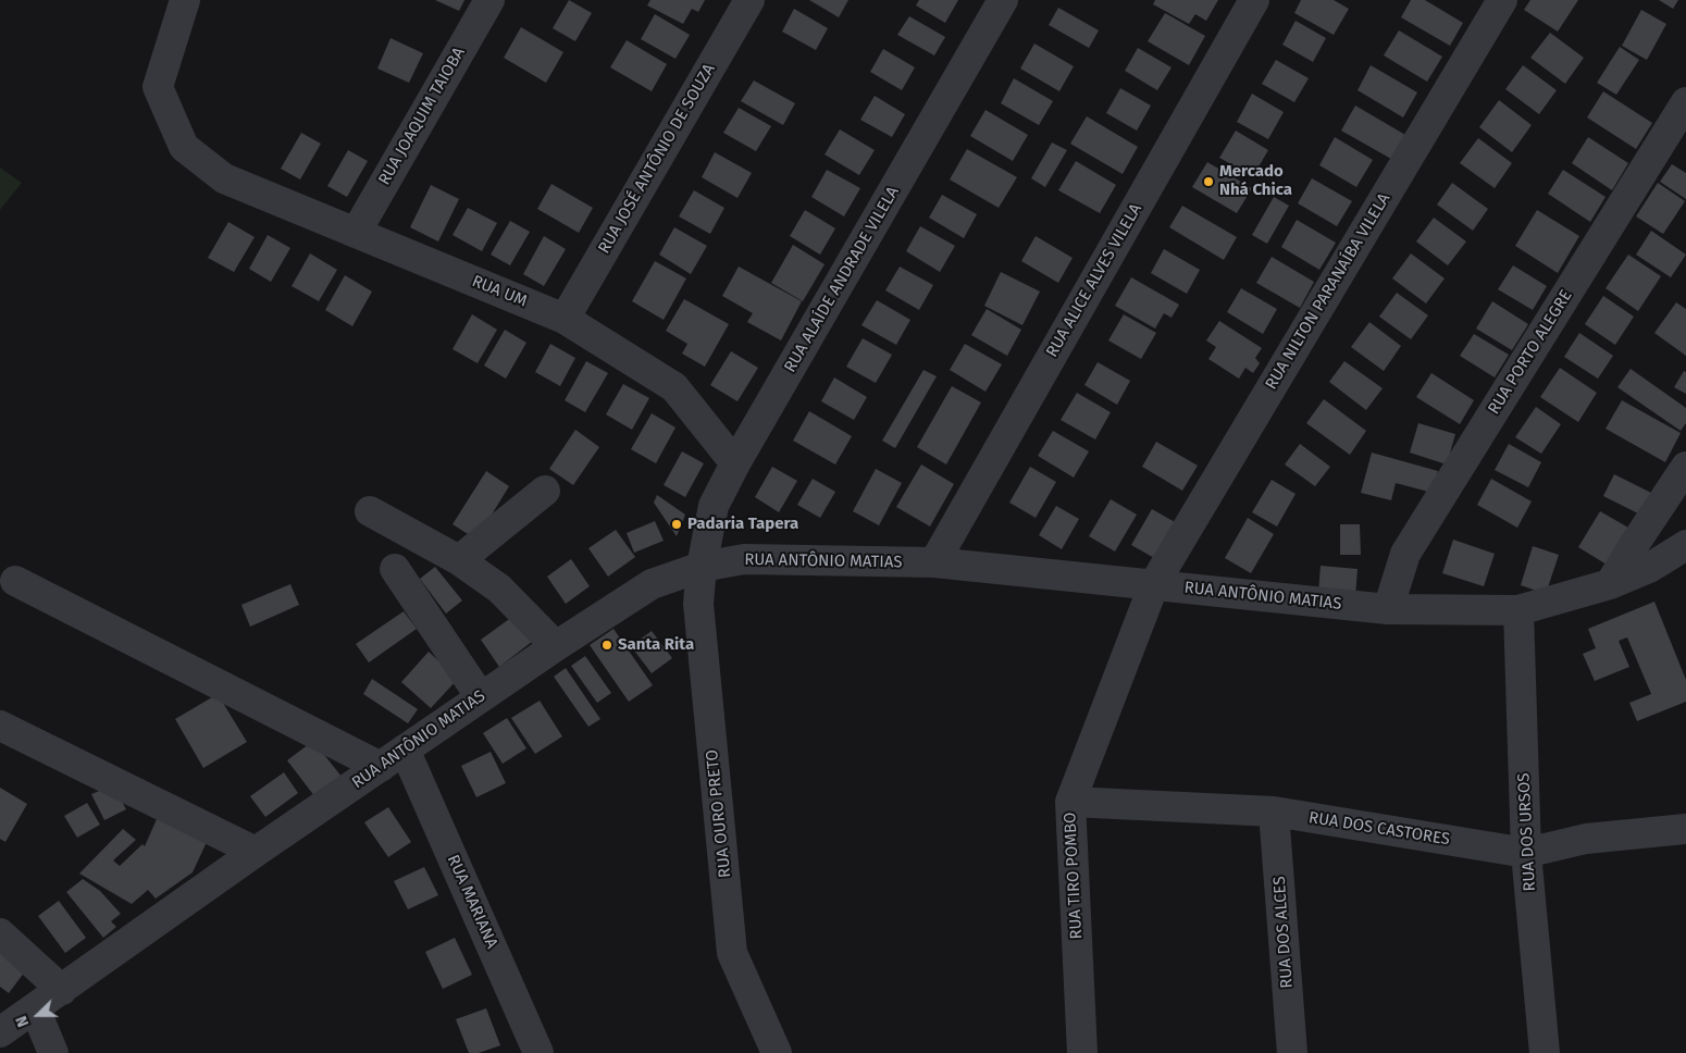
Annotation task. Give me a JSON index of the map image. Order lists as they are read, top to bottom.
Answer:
{
  "streets": {
    "street": [
      "RUA JOAQUIM TAIOBA",
      "RUA JOSÉ ANTÔNIO DE SOUZA",
      "RUA ALAÍDE ANDRADE VILELA",
      "RUA ALICE ALVES VILELA",
      "RUA UM",
      "RUA NILTON PARANAÍBA VILELA",
      "RUA PORTO ALEGRE",
      "RUA ANTÔNIO MATIAS",
      "RUA OURO PRETO",
      "RUA DOS CASTORES",
      "RUA DOS URSOS",
      "RUA TIRO POMBO",
      "RUA MARIANA",
      "RUA DOS ALCES"
    ]
  },
  "crossings": [
    ["RUA JOAQUIM TAIOBA", "RUA UM"],
    ["RUA JOSÉ ANTÔNIO DE SOUZA", "RUA UM"],
    ["RUA ALAÍDE ANDRADE VILELA", "RUA UM"],
    ["RUA ALAÍDE ANDRADE VILELA", "RUA ANTÔNIO MATIAS"],
    ["RUA ALAÍDE ANDRADE VILELA", "RUA OURO PRETO"],
    ["RUA ALICE ALVES VILELA", "RUA ANTÔNIO MATIAS"],
    ["RUA NILTON PARANAÍBA VILELA", "RUA ANTÔNIO MATIAS"],
    ["RUA NILTON PARANAÍBA VILELA", "RUA TIRO POMBO"],
    ["RUA PORTO ALEGRE", "RUA ANTÔNIO MATIAS"],
    ["RUA ANTÔNIO MATIAS", "RUA OURO PRETO"],
    ["RUA ANTÔNIO MATIAS", "RUA DOS URSOS"],
    ["RUA ANTÔNIO MATIAS", "RUA TIRO POMBO"],
    ["RUA ANTÔNIO MATIAS", "RUA MARIANA"],
    ["RUA DOS CASTORES", "RUA DOS URSOS"],
    ["RUA DOS CASTORES", "RUA TIRO POMBO"],
    ["RUA DOS CASTORES", "RUA DOS ALCES"]
  ],
  "places": ["Mercado Nhá Chica", "Padaria Tapera", "Santa Rita"],
  "north": "left"
}
